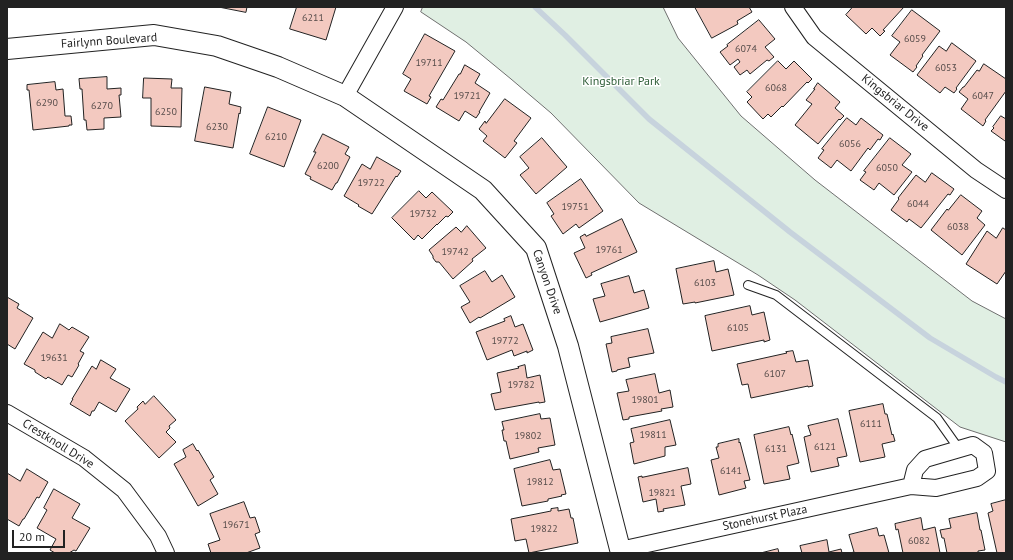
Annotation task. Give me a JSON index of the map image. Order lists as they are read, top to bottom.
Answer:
{
  "streets": {
    "street": [
      "Fairlynn Boulevard",
      "Kingsbriar Drive",
      "Canyon Drive",
      "Crestknoll Drive",
      "Stonehurst Plaza"
    ]
  },
  "crossings": [
    ["Fairlynn Boulevard", "Canyon Drive"],
    ["Canyon Drive", "Stonehurst Plaza"]
  ],
  "parks": ["Kingsbriar Park"],
  "house_numbers": [
    "6211",
    "6059",
    "6074",
    "19711",
    "6053",
    "6068",
    "19721",
    "6047",
    "6290",
    "6270",
    "6250",
    "6230",
    "6210",
    "6056",
    "6200",
    "6050",
    "19722",
    "6044",
    "19751",
    "19732",
    "6038",
    "19761",
    "19742",
    "6103",
    "6105",
    "19772",
    "19631",
    "6107",
    "19782",
    "19801",
    "6111",
    "19811",
    "19802",
    "6121",
    "6131",
    "6141",
    "19812",
    "19821",
    "19671",
    "19822",
    "6082"
  ],
  "scale_bar": "20 m"
}
